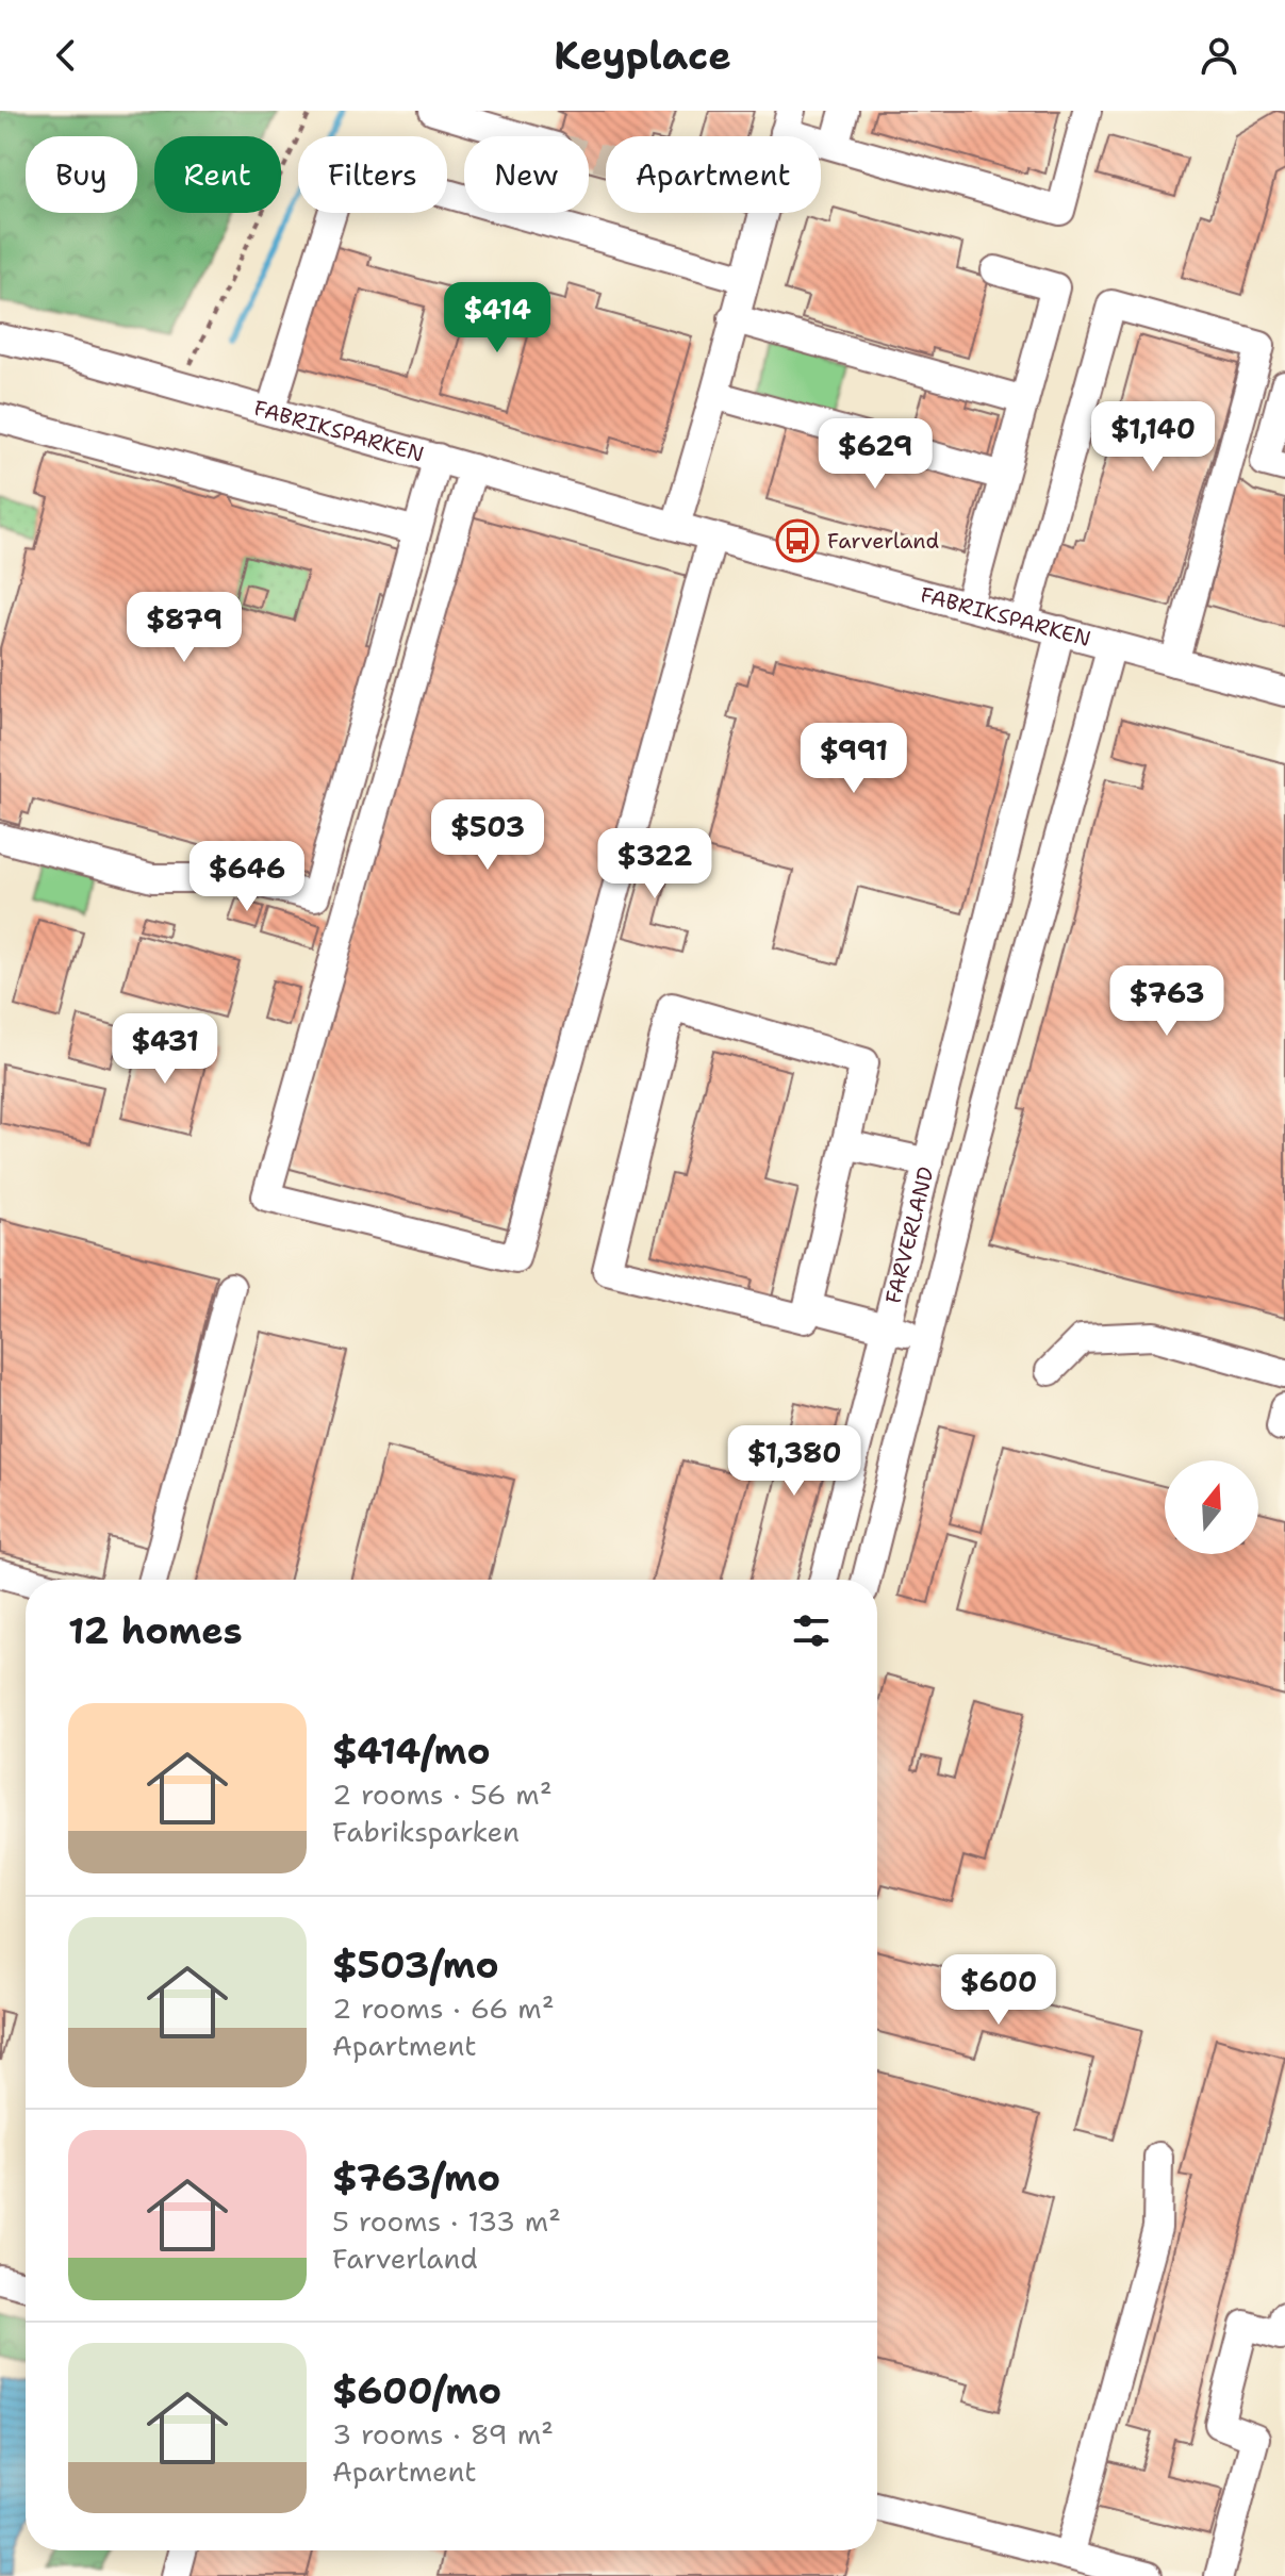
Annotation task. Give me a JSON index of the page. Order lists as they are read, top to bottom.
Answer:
{
  "streets": {
    "street": ["FABRIKSPARKEN", "FARVERLAND"]
  },
  "crossings": [
    ["FABRIKSPARKEN", "FARVERLAND"]
  ],
  "places": {
    "bus stop": ["Farverland"]
  },
  "north": "top",
  "page": {
    "header": "Keyplace",
    "chip": [
      "Buy",
      "Rent",
      "Filters",
      "New",
      "Apartment"
    ],
    "price": [
      "$414",
      "$1,140",
      "$629",
      "$879",
      "$991",
      "$503",
      "$322",
      "$646",
      "$763",
      "$431",
      "$1,380",
      "$600"
    ],
    "heading": "12 homes",
    "list": [
      {
        "name": "$414/mo",
        "note": "2 rooms · 56 m² · Fabriksparken"
      },
      {
        "name": "$503/mo",
        "note": "2 rooms · 66 m² · Apartment"
      },
      {
        "name": "$763/mo",
        "note": "5 rooms · 133 m² · Farverland"
      },
      {
        "name": "$600/mo",
        "note": "3 rooms · 89 m² · Apartment"
      }
    ]
  }
}
